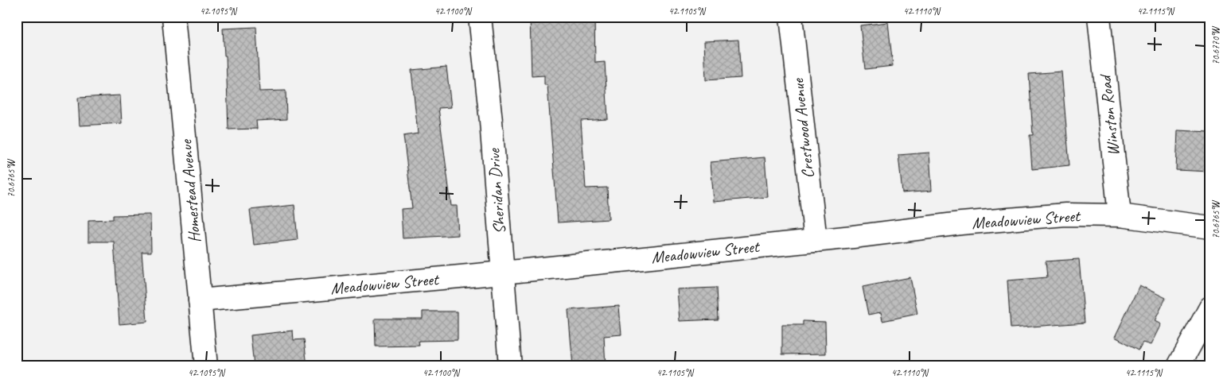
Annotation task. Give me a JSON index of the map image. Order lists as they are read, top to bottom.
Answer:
{
  "streets": {
    "street": [
      "Winston Road",
      "Crestwood Avenue",
      "Homestead Avenue",
      "Sheridan Drive",
      "Meadowview Street"
    ]
  },
  "crossings": [
    ["Winston Road", "Meadowview Street"],
    ["Crestwood Avenue", "Meadowview Street"],
    ["Homestead Avenue", "Meadowview Street"],
    ["Sheridan Drive", "Meadowview Street"]
  ],
  "coordinates": [
    "42.1095°N",
    "42.1100°N",
    "42.1105°N",
    "42.1110°N",
    "42.1115°N",
    "70.6770°W",
    "70.6765°W"
  ]
}
